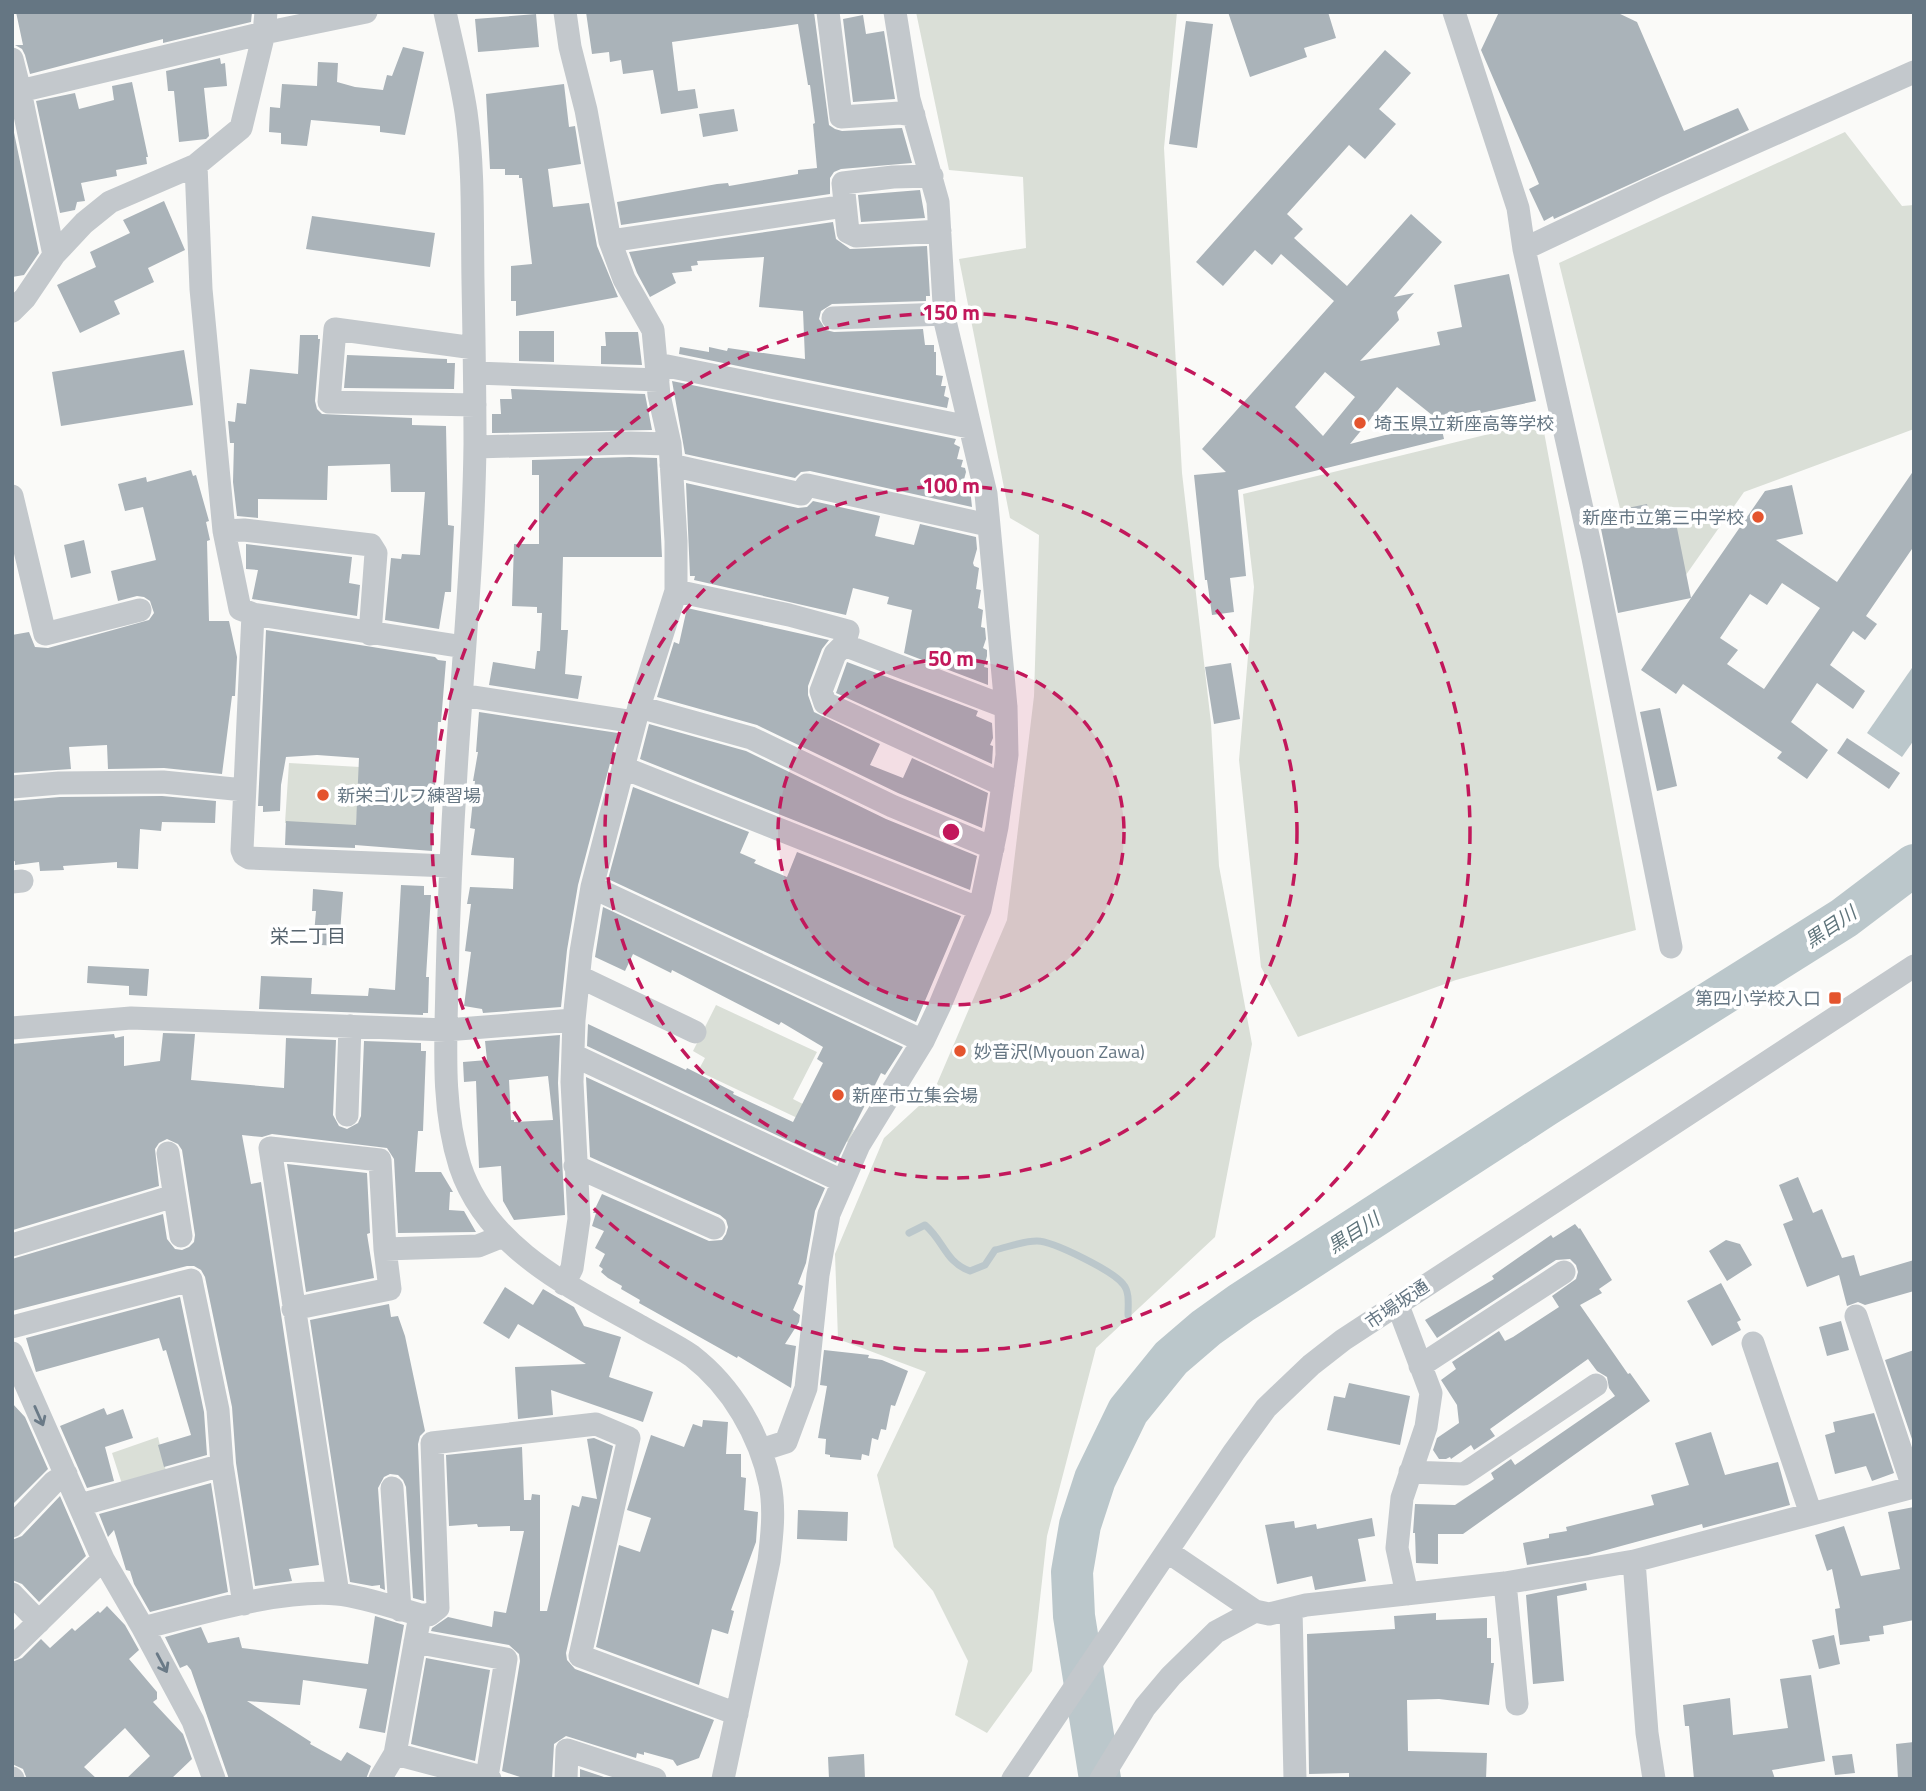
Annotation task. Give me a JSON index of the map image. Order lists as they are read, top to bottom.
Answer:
{
  "streets": {
    "street": ["市場坂通"]
  },
  "districts": ["栄二丁目"],
  "water": ["黒目川"],
  "places": {
    "other": [
      "埼玉県立新座高等学校",
      "新座市立第三中学校",
      "新栄ゴルフ練習場",
      "妙音沢(Myouon Zawa)",
      "新座市立集会場"
    ],
    "transit": ["第四小学校入口"]
  },
  "rings": ["150 m", "100 m", "50 m"]
}
